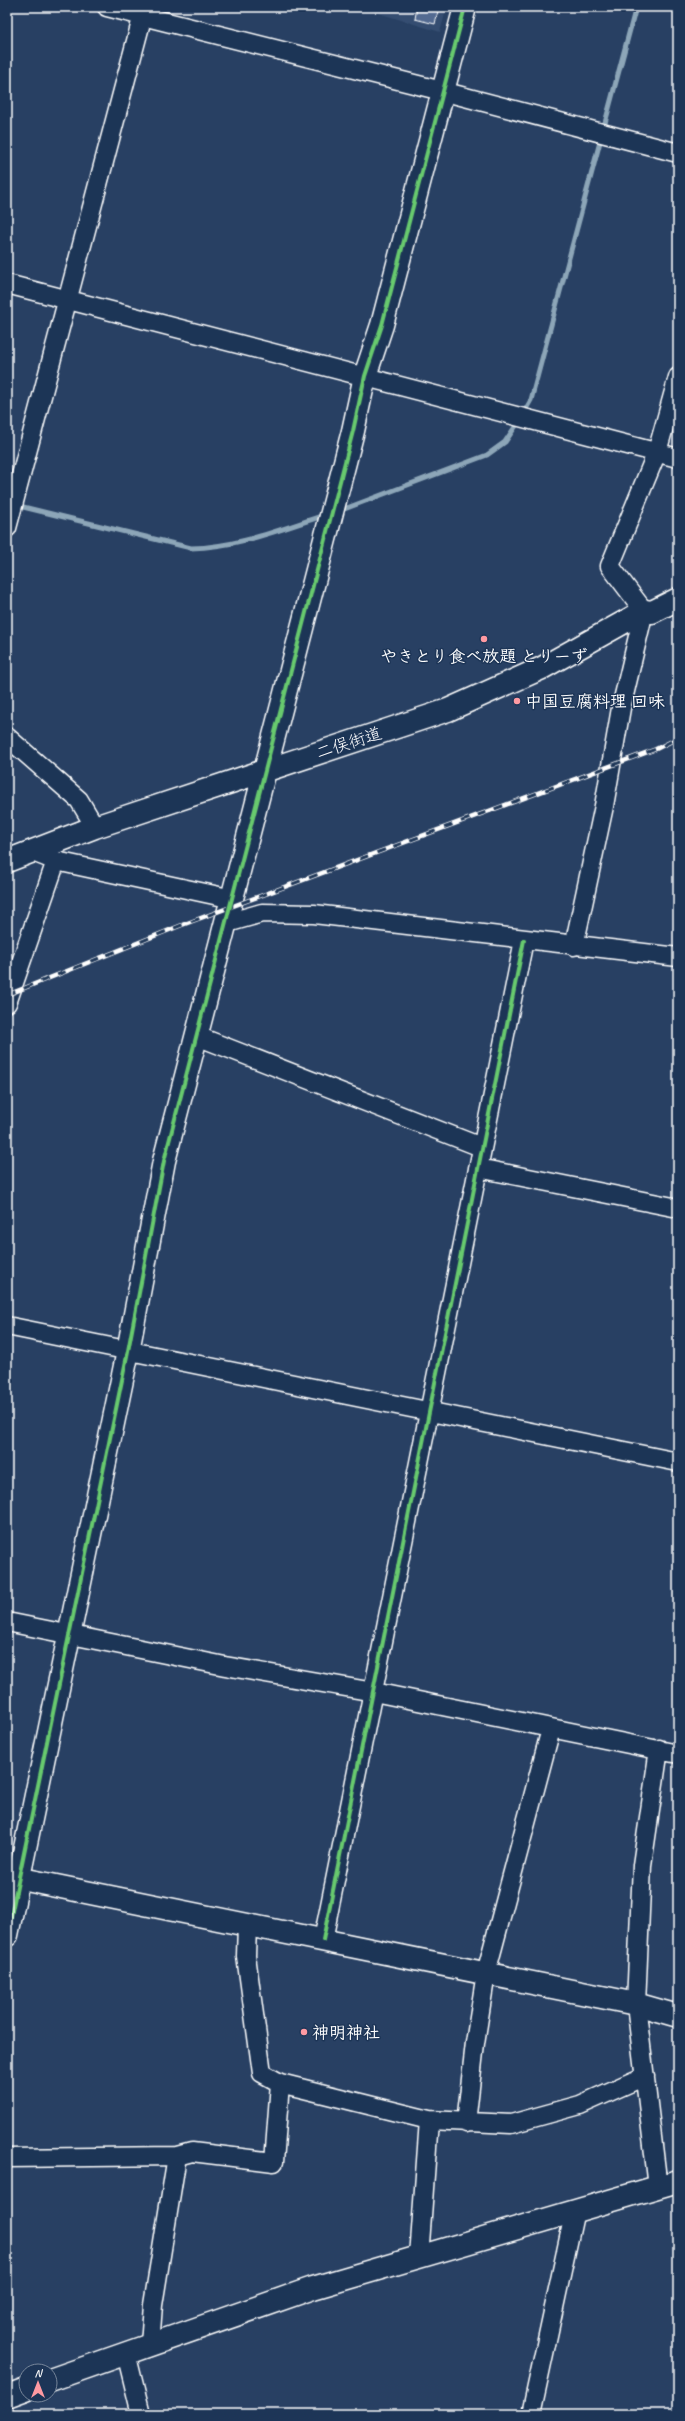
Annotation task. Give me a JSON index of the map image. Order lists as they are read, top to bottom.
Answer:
{
  "streets": {
    "street": ["二俣街道"]
  },
  "places": ["やきとり食べ放題 とりーず", "中国豆腐料理 回味", "神明神社"],
  "north": "top"
}
